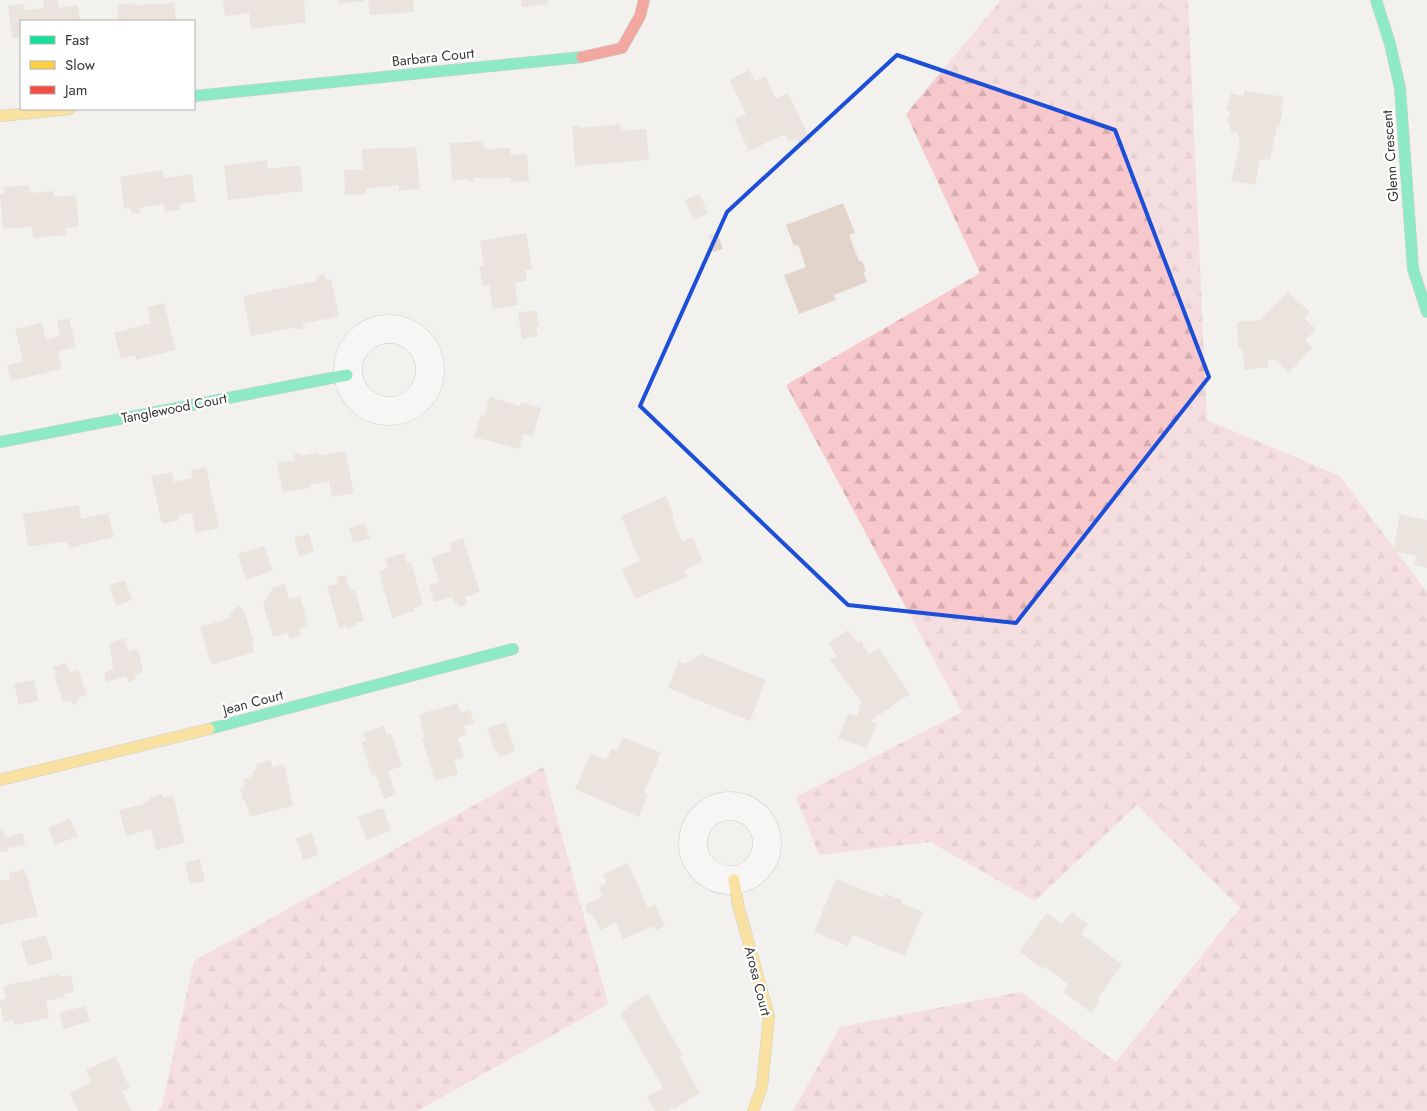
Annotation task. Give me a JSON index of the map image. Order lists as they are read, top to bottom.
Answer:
{
  "streets": {
    "street": [
      "Barbara Court",
      "Glenn Crescent",
      "Tanglewood Court",
      "Jean Court",
      "Arosa Court"
    ]
  },
  "legend": ["Fast", "Slow", "Jam"]
}
